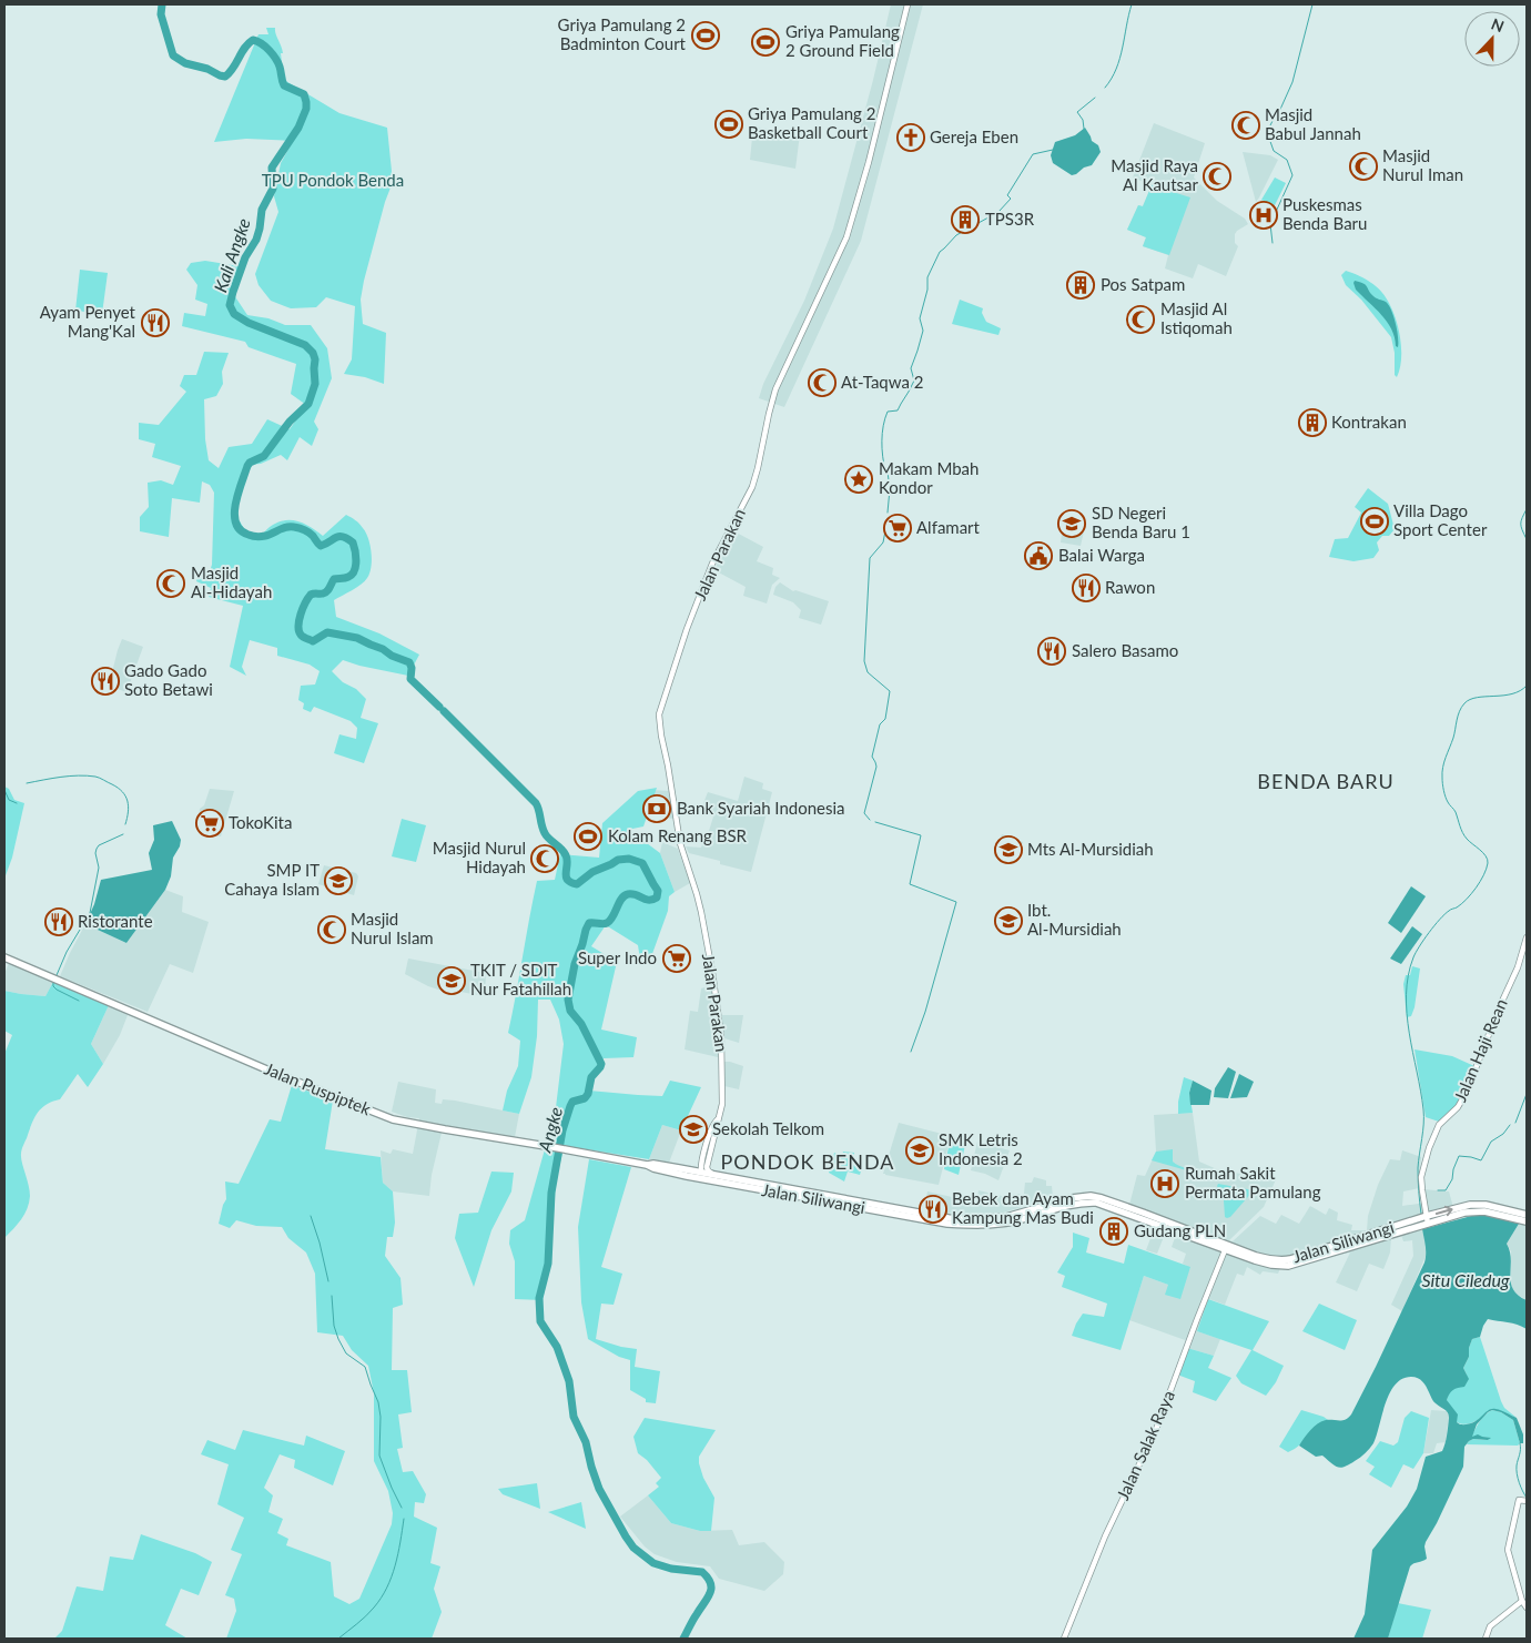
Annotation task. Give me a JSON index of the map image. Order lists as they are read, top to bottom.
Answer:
{
  "streets": {
    "main road": ["Jalan Puspiptek", "Jalan Siliwangi"],
    "street": ["Jalan Parakan", "Jalan Haji Rean", "Jalan Salak Raya"]
  },
  "crossings": [
    ["Jalan Parakan", "Jalan Puspiptek"],
    ["Jalan Parakan", "Jalan Siliwangi"],
    ["Jalan Haji Rean", "Jalan Siliwangi"],
    ["Jalan Puspiptek", "Jalan Siliwangi"],
    ["Jalan Siliwangi", "Jalan Salak Raya"]
  ],
  "districts": ["BENDA BARU", "PONDOK BENDA"],
  "water": ["Kali Angke", "Angke", "Situ Ciledug"],
  "parks": ["TPU Pondok Benda"],
  "places": {
    "sports": [
      "Griya Pamulang 2 Badminton Court",
      "Griya Pamulang 2 Ground Field",
      "Griya Pamulang 2 Basketball Court",
      "Villa Dago Sport Center",
      "Kolam Renang BSR"
    ],
    "mosque": [
      "Masjid Babul Jannah",
      "Masjid Nurul Iman",
      "Masjid Raya Al Kautsar",
      "Masjid Al Istiqomah",
      "At-Taqwa 2",
      "Masjid Al-Hidayah",
      "Masjid Nurul Hidayah",
      "Masjid Nurul Islam"
    ],
    "church": ["Gereja Eben"],
    "hospital": ["Puskesmas Benda Baru", "Rumah Sakit Permata Pamulang"],
    "building": [
      "TPS3R",
      "Pos Satpam",
      "Kontrakan",
      "Gudang PLN"
    ],
    "restaurant": [
      "Ayam Penyet Mang'Kal",
      "Rawon",
      "Salero Basamo",
      "Gado Gado Soto Betawi",
      "Ristorante",
      "Bebek dan Ayam Kampung Mas Budi"
    ],
    "place": ["Makam Mbah Kondor"],
    "school or university": [
      "SD Negeri Benda Baru 1",
      "Mts Al-Mursidiah",
      "SMP IT Cahaya Islam",
      "Ibt. Al-Mursidiah",
      "TKIT / SDIT Nur Fatahillah",
      "Sekolah Telkom",
      "SMK Letris Indonesia 2"
    ],
    "supermarket": ["Alfamart", "TokoKita", "Super Indo"],
    "public building": ["Balai Warga"],
    "bank": ["Bank Syariah Indonesia"]
  },
  "north": "top"
}
